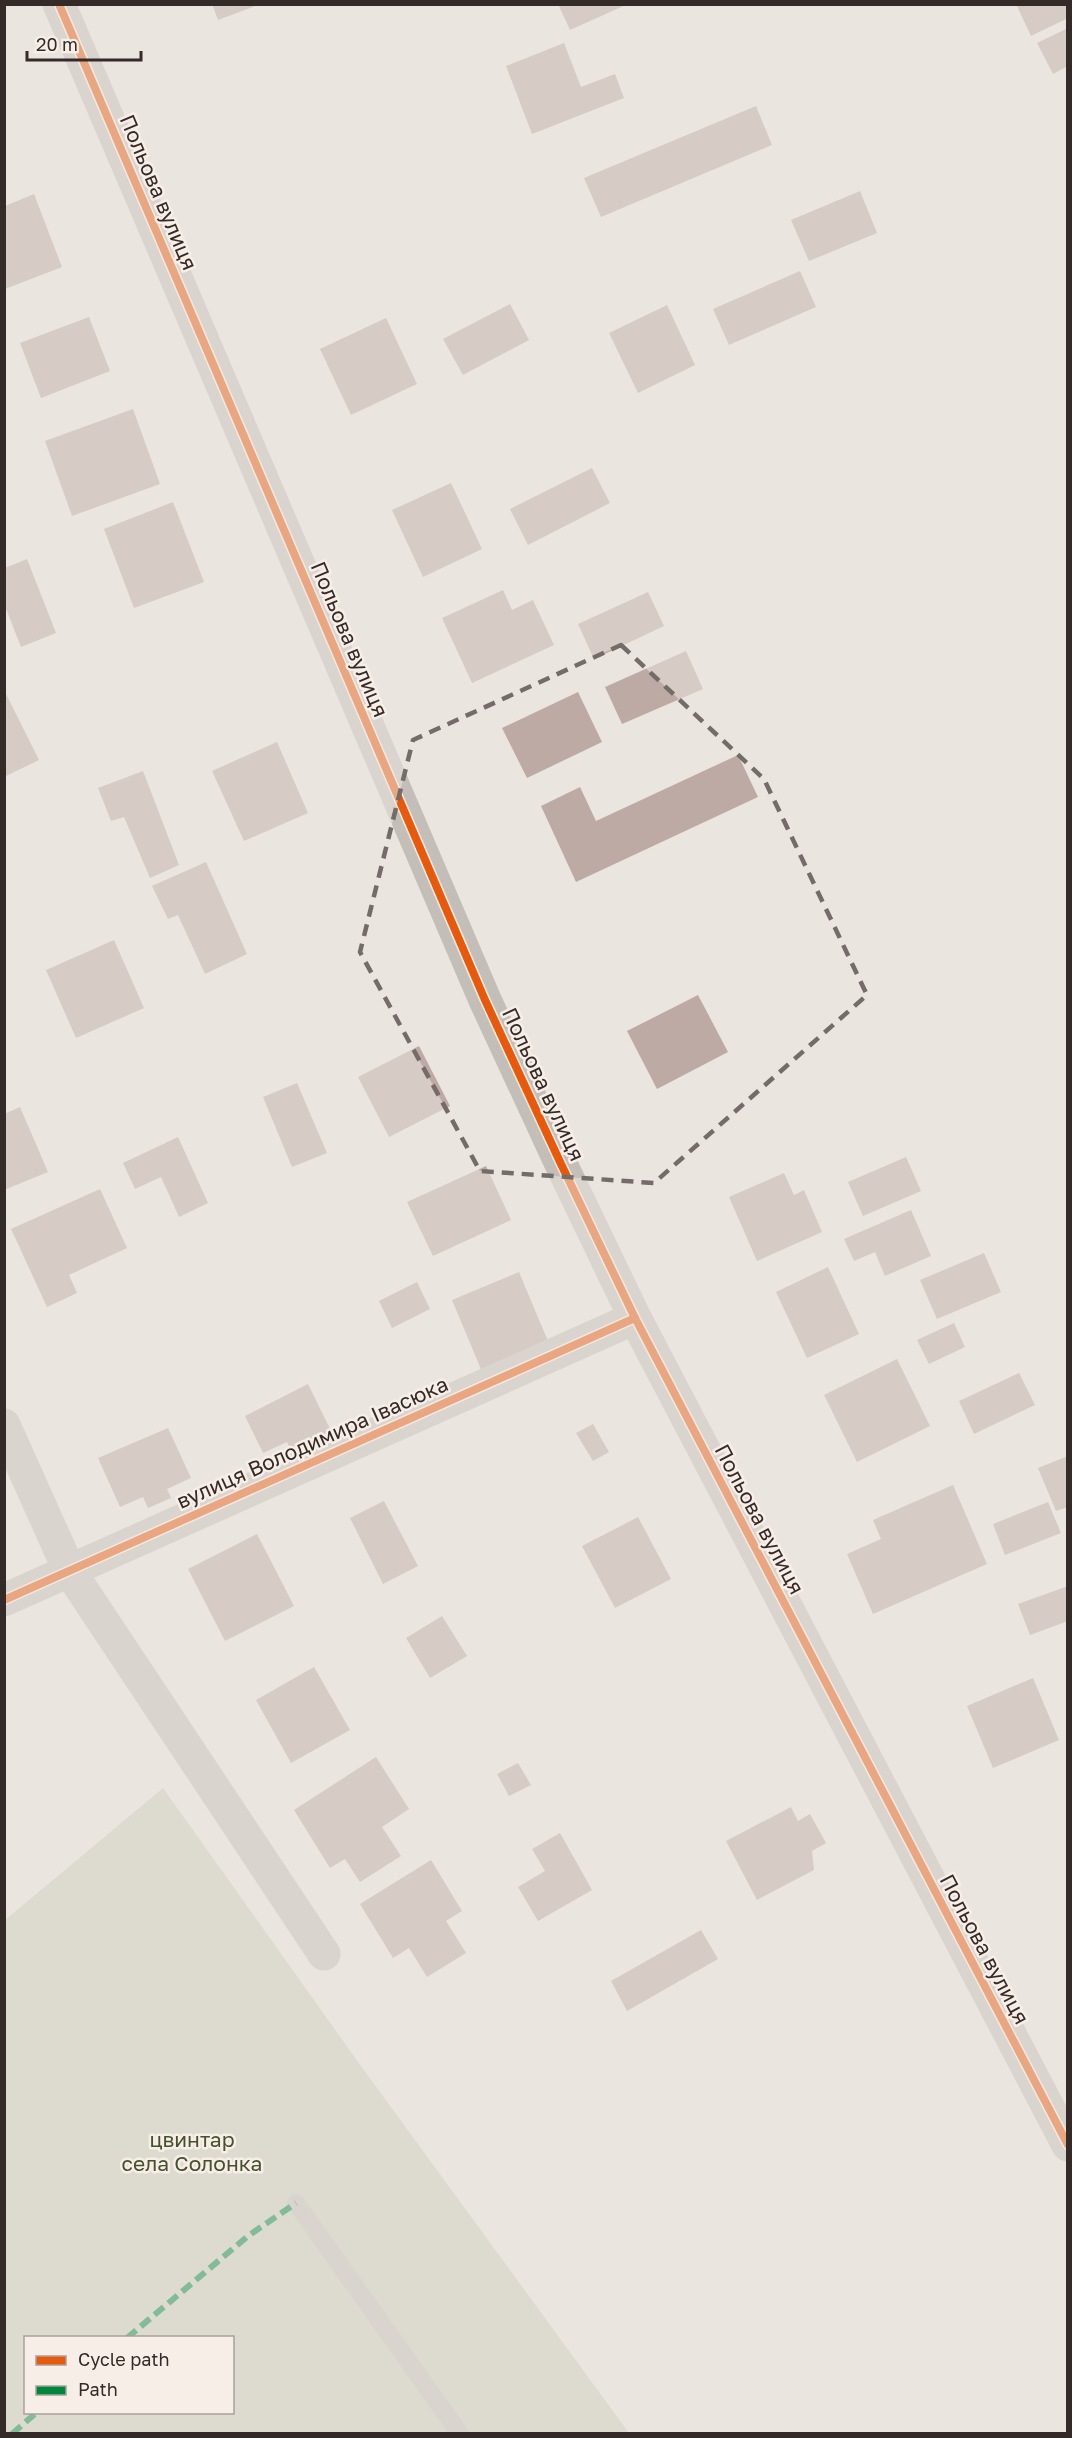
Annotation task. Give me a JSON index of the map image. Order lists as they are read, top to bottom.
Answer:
{
  "streets": {
    "street": ["Польова вулиця", "вулиця Володимира Івасюка"]
  },
  "crossings": [
    ["Польова вулиця", "вулиця Володимира Івасюка"]
  ],
  "parks": ["цвинтар села Солонка"],
  "legend": ["Cycle path", "Path"],
  "scale_bar": "20 m"
}
